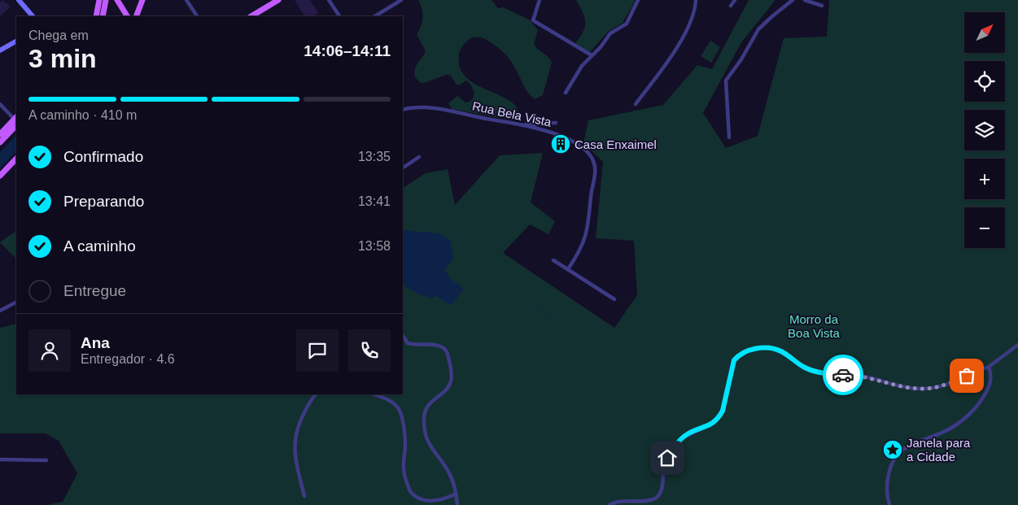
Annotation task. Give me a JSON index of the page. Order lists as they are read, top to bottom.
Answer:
{
  "streets": {
    "street": ["Rua Bela Vista"]
  },
  "parks": ["Morro da Boa Vista"],
  "places": {
    "building": ["Casa Enxaimel"],
    "place": ["Janela para a Cidade"]
  },
  "north": "top right",
  "page": {
    "map_buttons": ["+", "−"],
    "heading": ["3 min", "Chega em", "14:06–14:11"],
    "panel": ["Ana", "Entregador · 4.6"],
    "bar": "A caminho · 410 m",
    "list": [
      ["Confirmado", "13:35"],
      ["Preparando", "13:41"],
      ["A caminho", "13:58"],
      "Entregue"
    ]
  }
}
